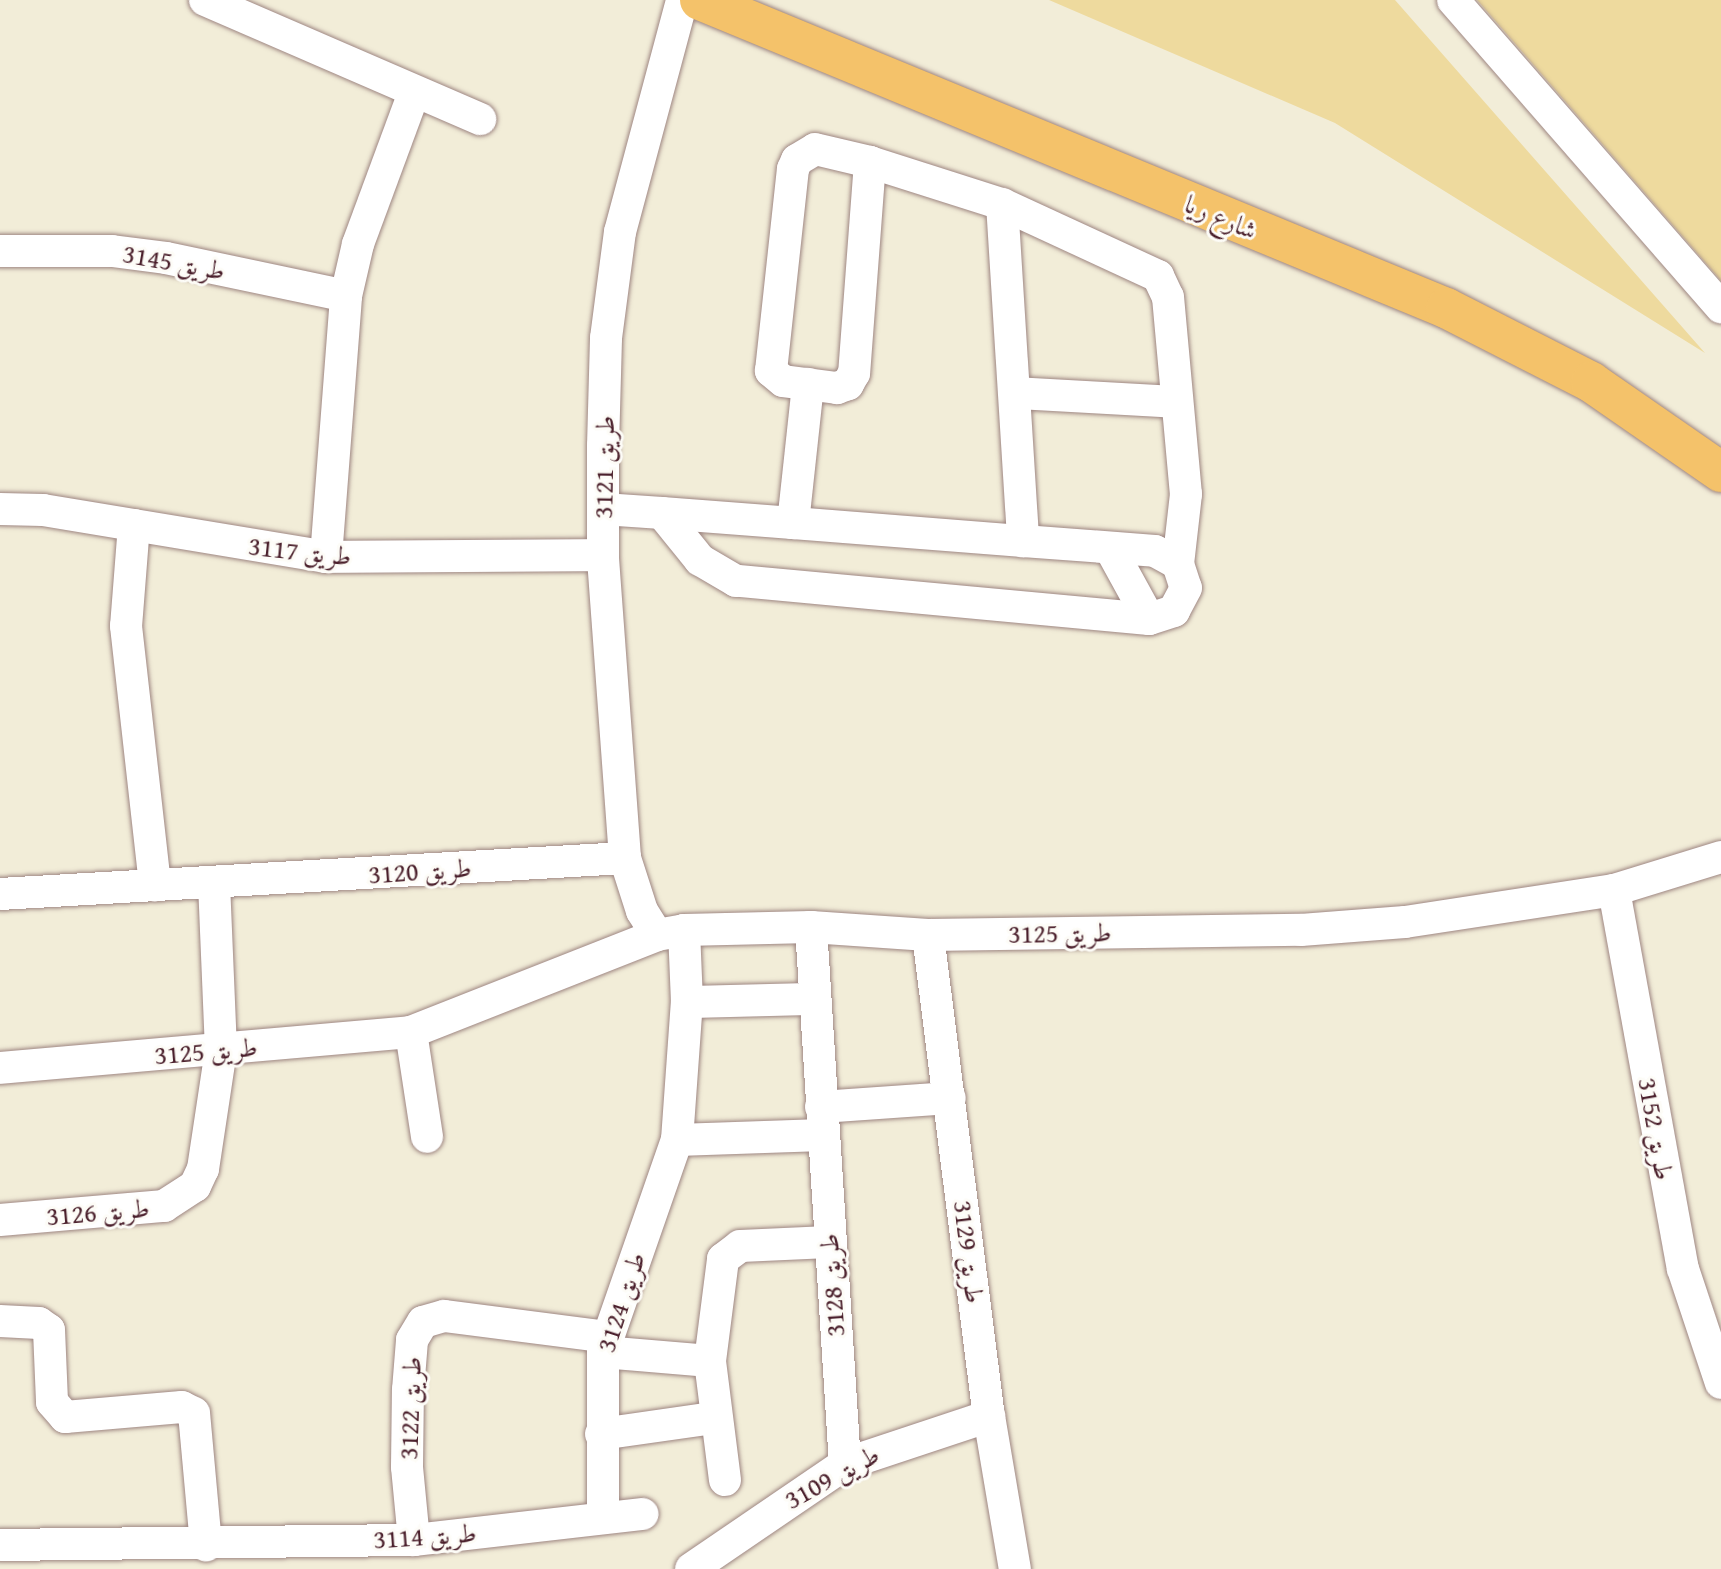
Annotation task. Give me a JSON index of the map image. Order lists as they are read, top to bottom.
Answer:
{
  "streets": {
    "main road": ["شارع ريا"],
    "street": [
      "طريق 3145",
      "طريق 3121",
      "طريق 3117",
      "طريق 3120",
      "طريق 3125",
      "طريق 3152",
      "طريق 3126",
      "طريق 3129",
      "طريق 3128",
      "طريق 3124",
      "طريق 3122",
      "طريق 3109",
      "طريق 3114"
    ]
  },
  "crossings": [
    ["طريق 3121", "طريق 3117"],
    ["طريق 3121", "طريق 3120"],
    ["طريق 3121", "طريق 3125"],
    ["طريق 3121", "طريق 3124"],
    ["طريق 3125", "طريق 3152"],
    ["طريق 3125", "طريق 3126"],
    ["طريق 3125", "طريق 3129"],
    ["طريق 3125", "طريق 3128"],
    ["طريق 3125", "طريق 3124"],
    ["طريق 3129", "طريق 3109"],
    ["طريق 3128", "طريق 3109"],
    ["طريق 3124", "طريق 3122"],
    ["طريق 3124", "طريق 3114"],
    ["طريق 3122", "طريق 3114"]
  ]
}
